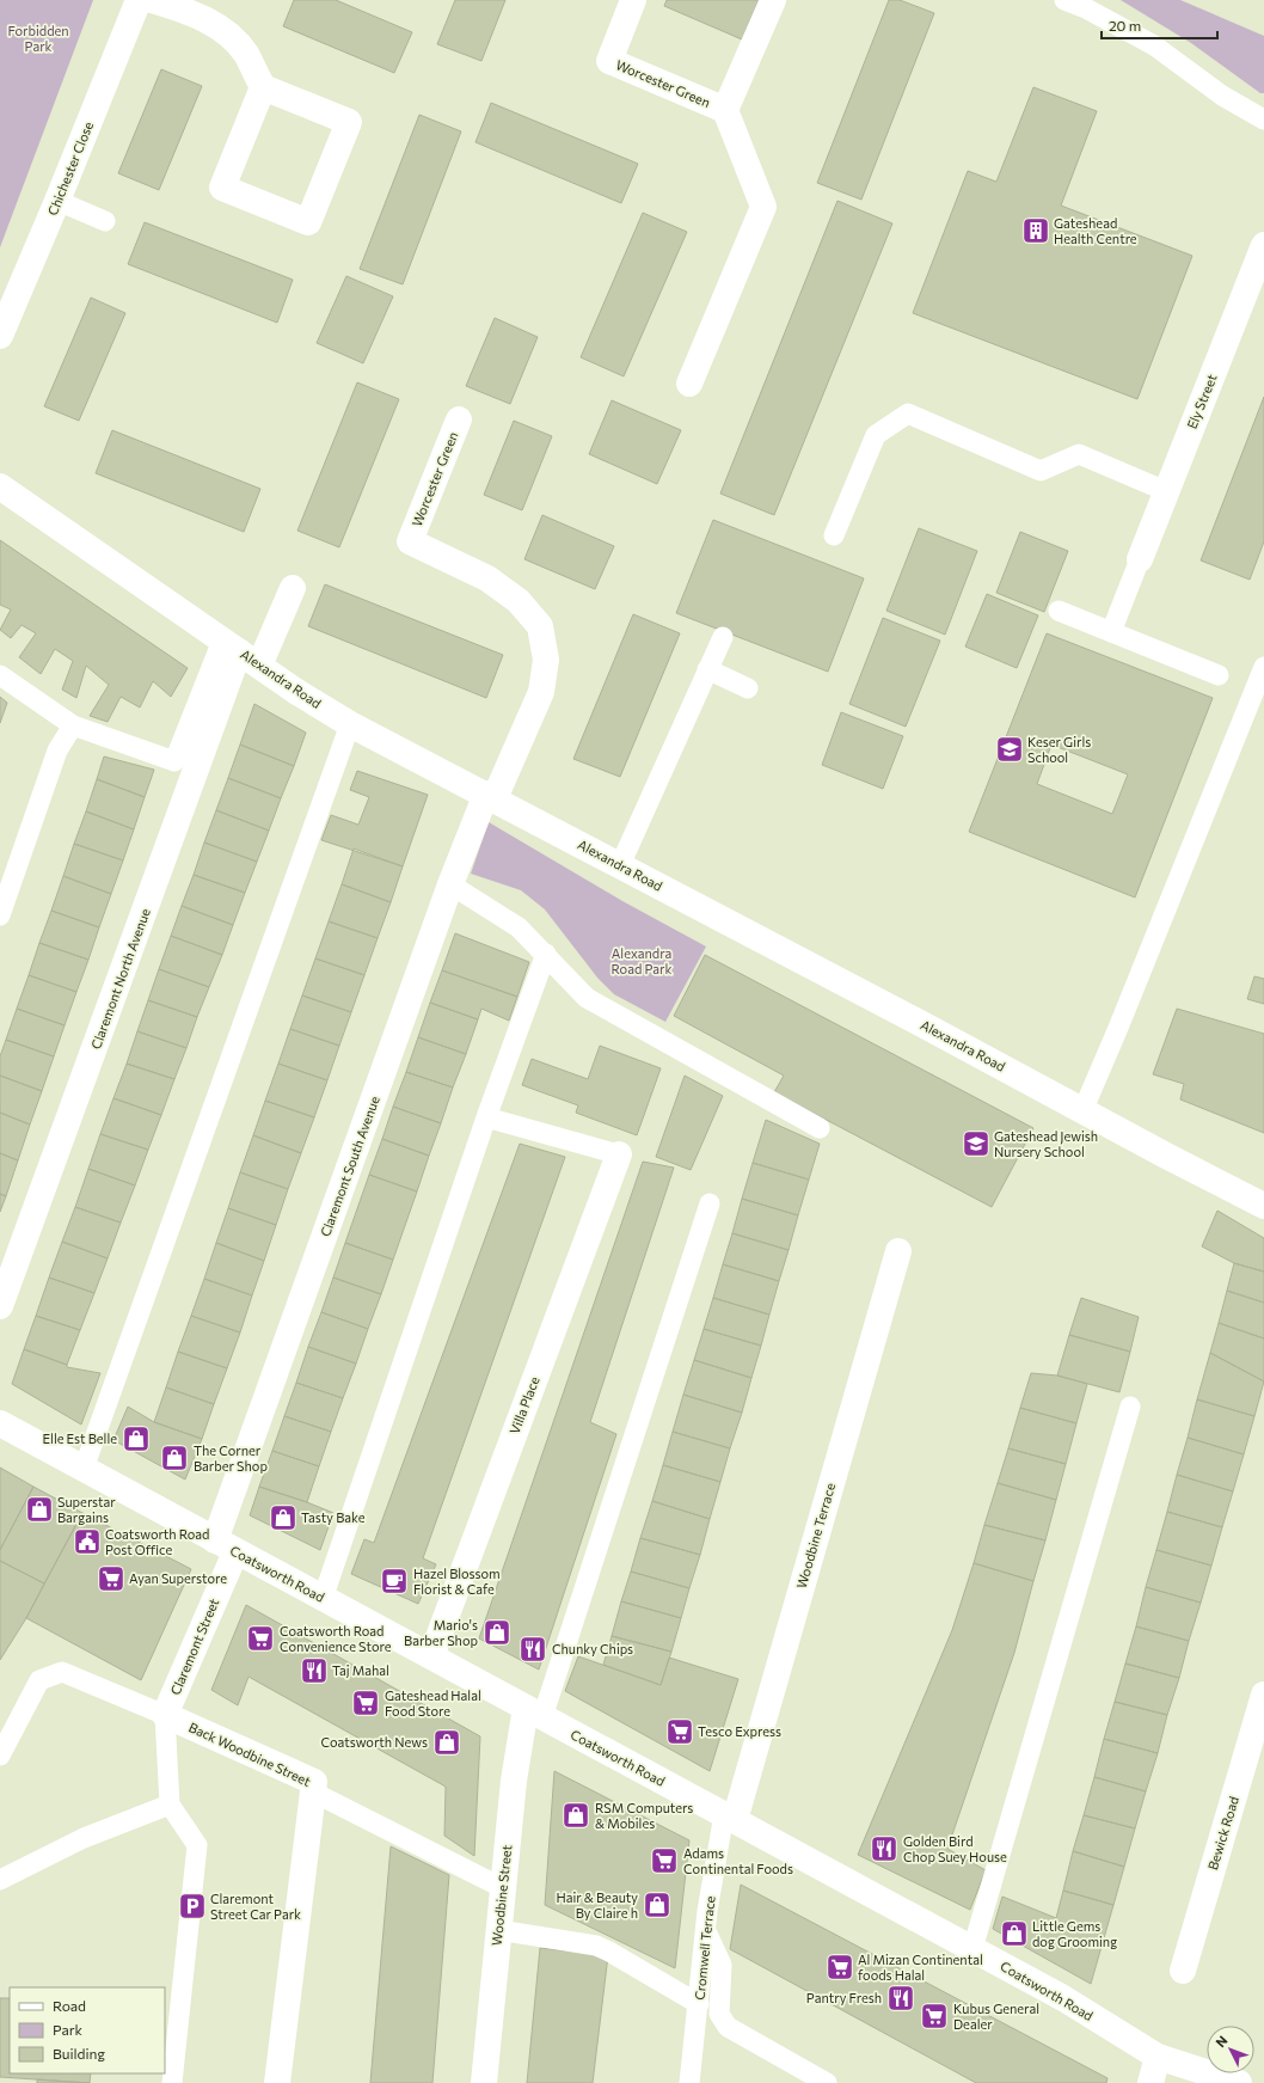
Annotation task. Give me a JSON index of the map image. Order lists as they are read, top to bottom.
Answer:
{
  "streets": {
    "street": [
      "Worcester Green",
      "Chichester Close",
      "Ely Street",
      "Alexandra Road",
      "Claremont North Avenue",
      "Claremont South Avenue",
      "Villa Place",
      "Woodbine Terrace",
      "Coatsworth Road",
      "Claremont Street",
      "Back Woodbine Street",
      "Bewick Road",
      "Woodbine Street"
    ],
    "lane": ["Cromwell Terrace"]
  },
  "crossings": [
    ["Worcester Green", "Alexandra Road"],
    ["Worcester Green", "Claremont South Avenue"],
    ["Alexandra Road", "Claremont North Avenue"],
    ["Alexandra Road", "Claremont South Avenue"],
    ["Claremont South Avenue", "Coatsworth Road"],
    ["Claremont South Avenue", "Claremont Street"],
    ["Villa Place", "Coatsworth Road"],
    ["Woodbine Terrace", "Coatsworth Road"],
    ["Woodbine Terrace", "Cromwell Terrace"],
    ["Coatsworth Road", "Claremont Street"],
    ["Coatsworth Road", "Woodbine Street"],
    ["Coatsworth Road", "Cromwell Terrace"],
    ["Claremont Street", "Back Woodbine Street"]
  ],
  "parks": ["Forbidden Park", "Alexandra Road Park"],
  "places": {
    "building": ["Gateshead Health Centre"],
    "school or university": ["Keser Girls School", "Gateshead Jewish Nursery School"],
    "shop": [
      "Elle Est Belle",
      "The Corner Barber Shop",
      "Superstar Bargains",
      "Tasty Bake",
      "Mario's Barber Shop",
      "Coatsworth News",
      "RSM Computers & Mobiles",
      "Hair & Beauty By Claire h",
      "Little Gems dog Grooming"
    ],
    "public building": ["Coatsworth Road Post Office"],
    "supermarket": [
      "Ayan Superstore",
      "Coatsworth Road Convenience Store",
      "Gateshead Halal Food Store",
      "Tesco Express",
      "Adams Continental Foods",
      "Al Mizan Continental foods Halal",
      "Kubus General Dealer"
    ],
    "cafe": ["Hazel Blossom Florist & Cafe"],
    "restaurant": [
      "Chunky Chips",
      "Taj Mahal",
      "Golden Bird Chop Suey House",
      "Pantry Fresh"
    ],
    "parking": ["Claremont Street Car Park"]
  },
  "legend": ["Road", "Park", "Building"],
  "scale_bar": "20 m",
  "north": "top left"
}
